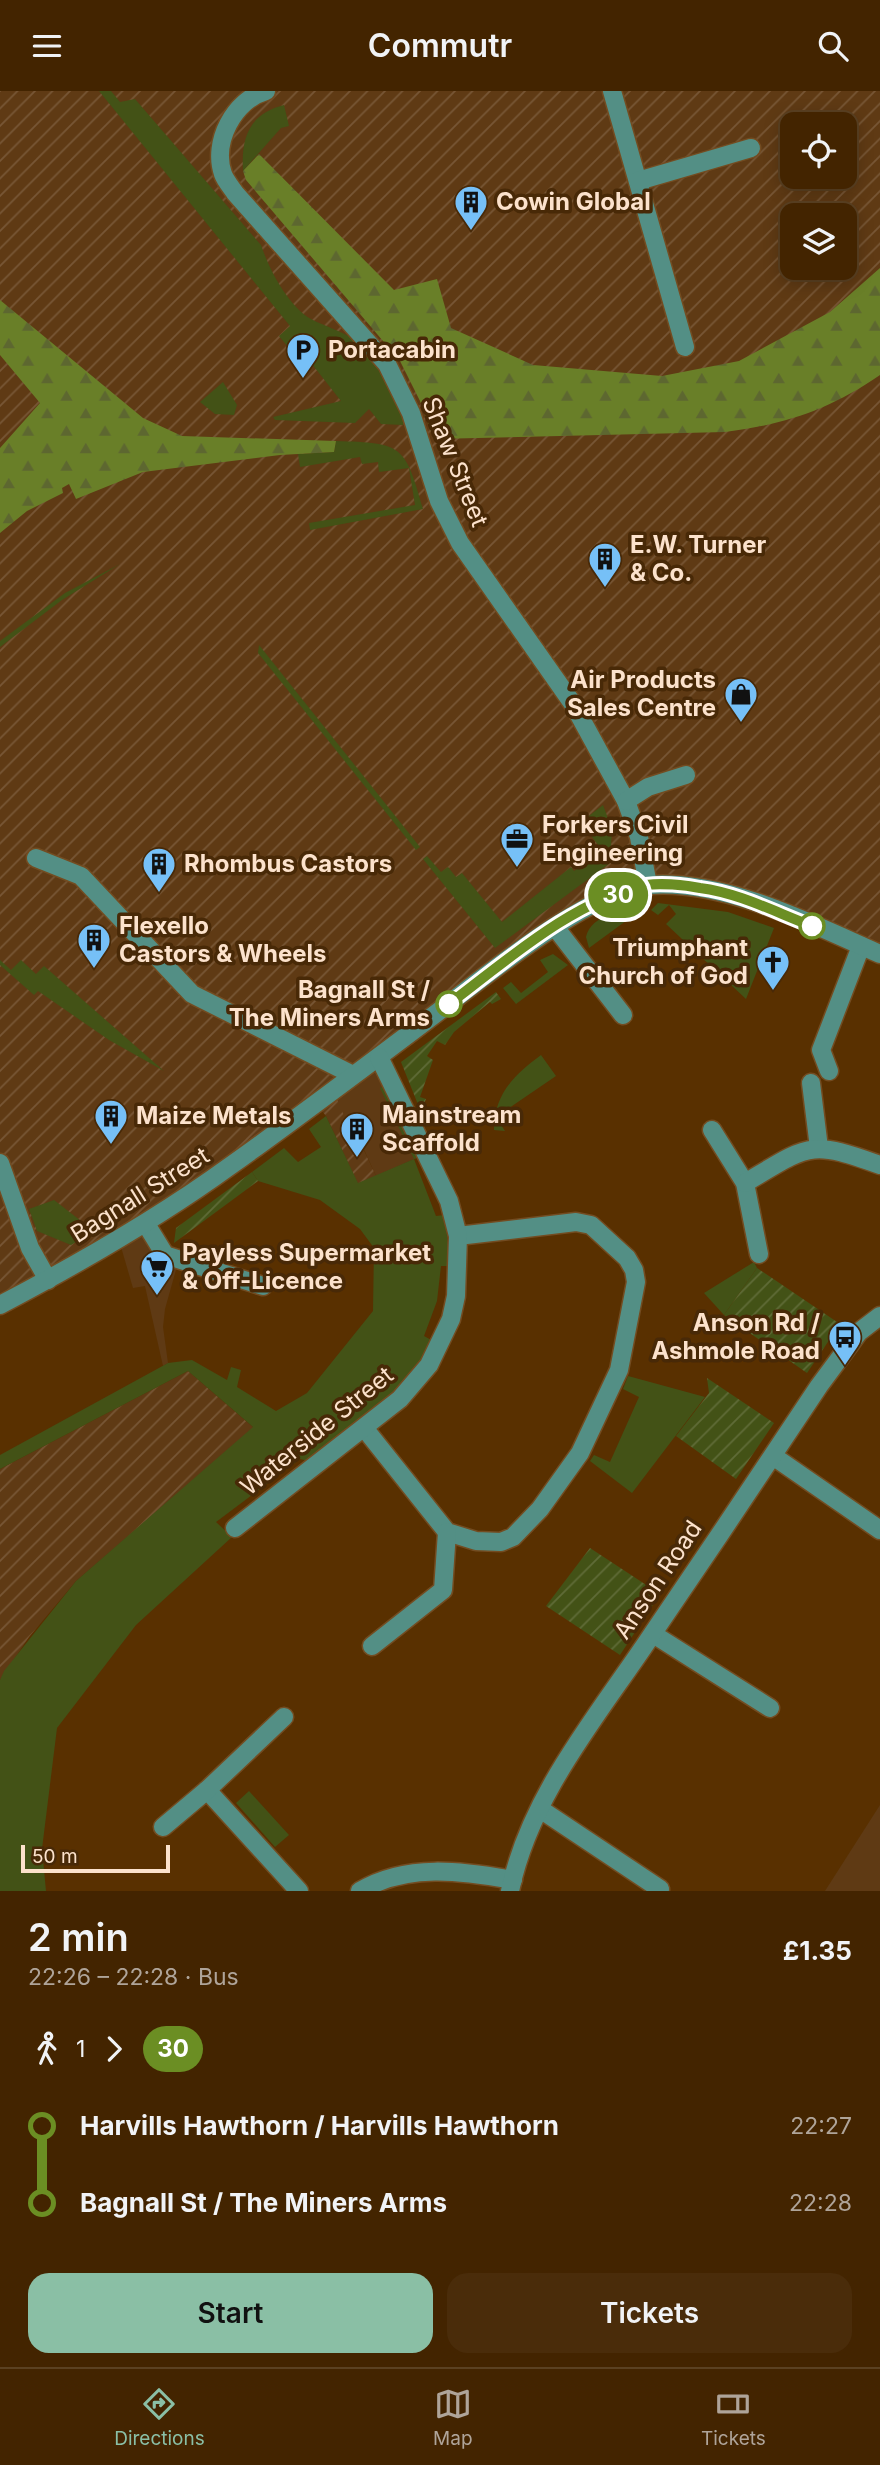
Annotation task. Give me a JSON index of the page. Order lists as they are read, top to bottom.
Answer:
{
  "streets": {
    "street": [
      "Shaw Street",
      "Bagnall Street",
      "Waterside Street",
      "Anson Road"
    ]
  },
  "crossings": [
    ["Shaw Street", "Bagnall Street"],
    ["Bagnall Street", "Waterside Street"]
  ],
  "places": {
    "building": [
      "Cowin Global",
      "E.W. Turner & Co.",
      "Rhombus Castors",
      "Flexello Castors & Wheels",
      "Maize Metals",
      "Mainstream Scaffold"
    ],
    "parking": ["Portacabin"],
    "shop": ["Air Products Sales Centre"],
    "office": ["Forkers Civil Engineering"],
    "church": ["Triumphant Church of God"],
    "other": ["Bagnall St / The Miners Arms"],
    "supermarket": ["Payless Supermarket & Off-Licence"],
    "bus stop": ["Anson Rd / Ashmole Road"]
  },
  "lines": ["bus line 30"],
  "scale_bar": "50 m",
  "page": {
    "header": "Commutr",
    "on_map": "30",
    "scale": "50 m",
    "heading": ["2 min", "22:26 – 22:28 · Bus", "£1.35"],
    "legs": ["1", "30"],
    "list": [
      {
        "name": "Harvills Hawthorn / Harvills Hawthorn",
        "value": "22:27"
      },
      {
        "name": "Bagnall St / The Miners Arms",
        "value": "22:28"
      }
    ],
    "buttons": ["Start", "Tickets"],
    "tabs": ["Directions", "Map", "Tickets"]
  }
}
